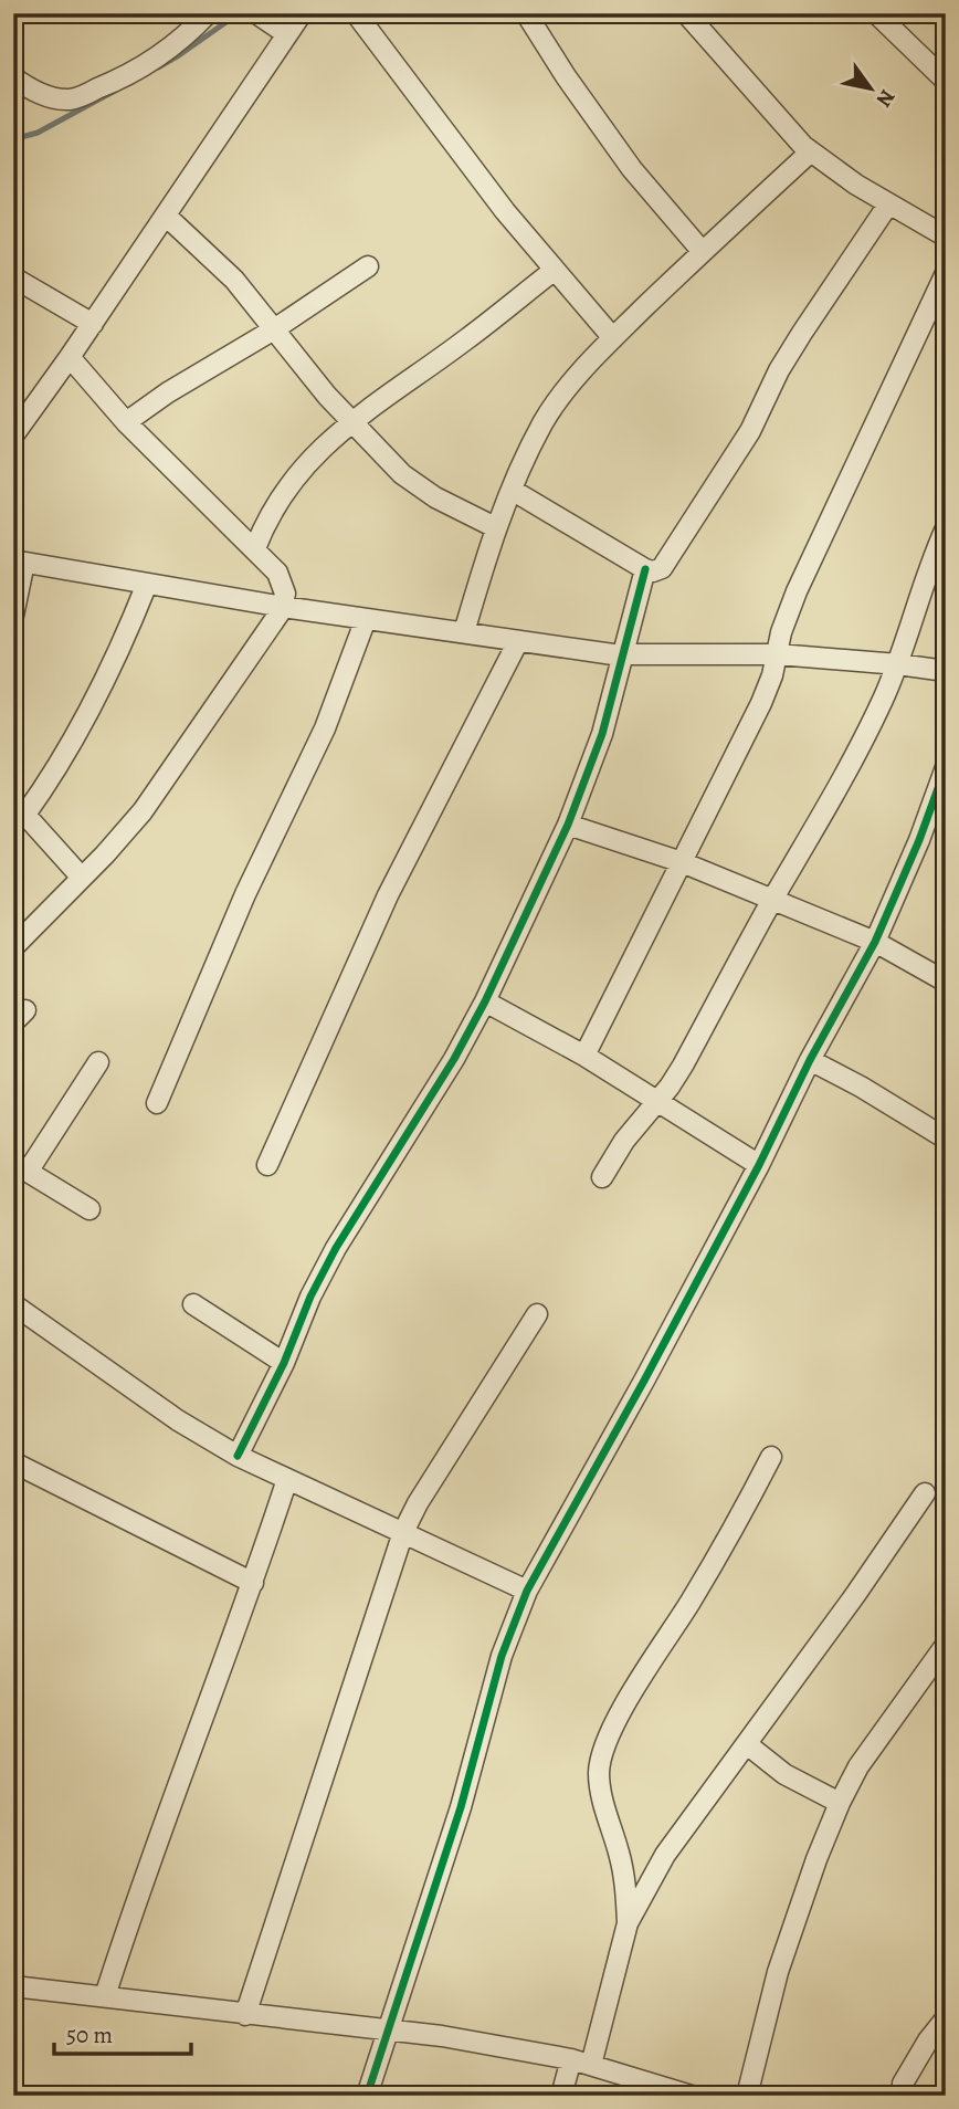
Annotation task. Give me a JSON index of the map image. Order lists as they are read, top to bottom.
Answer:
{
  "scale_bar": "50 m",
  "north": "bottom right"
}
